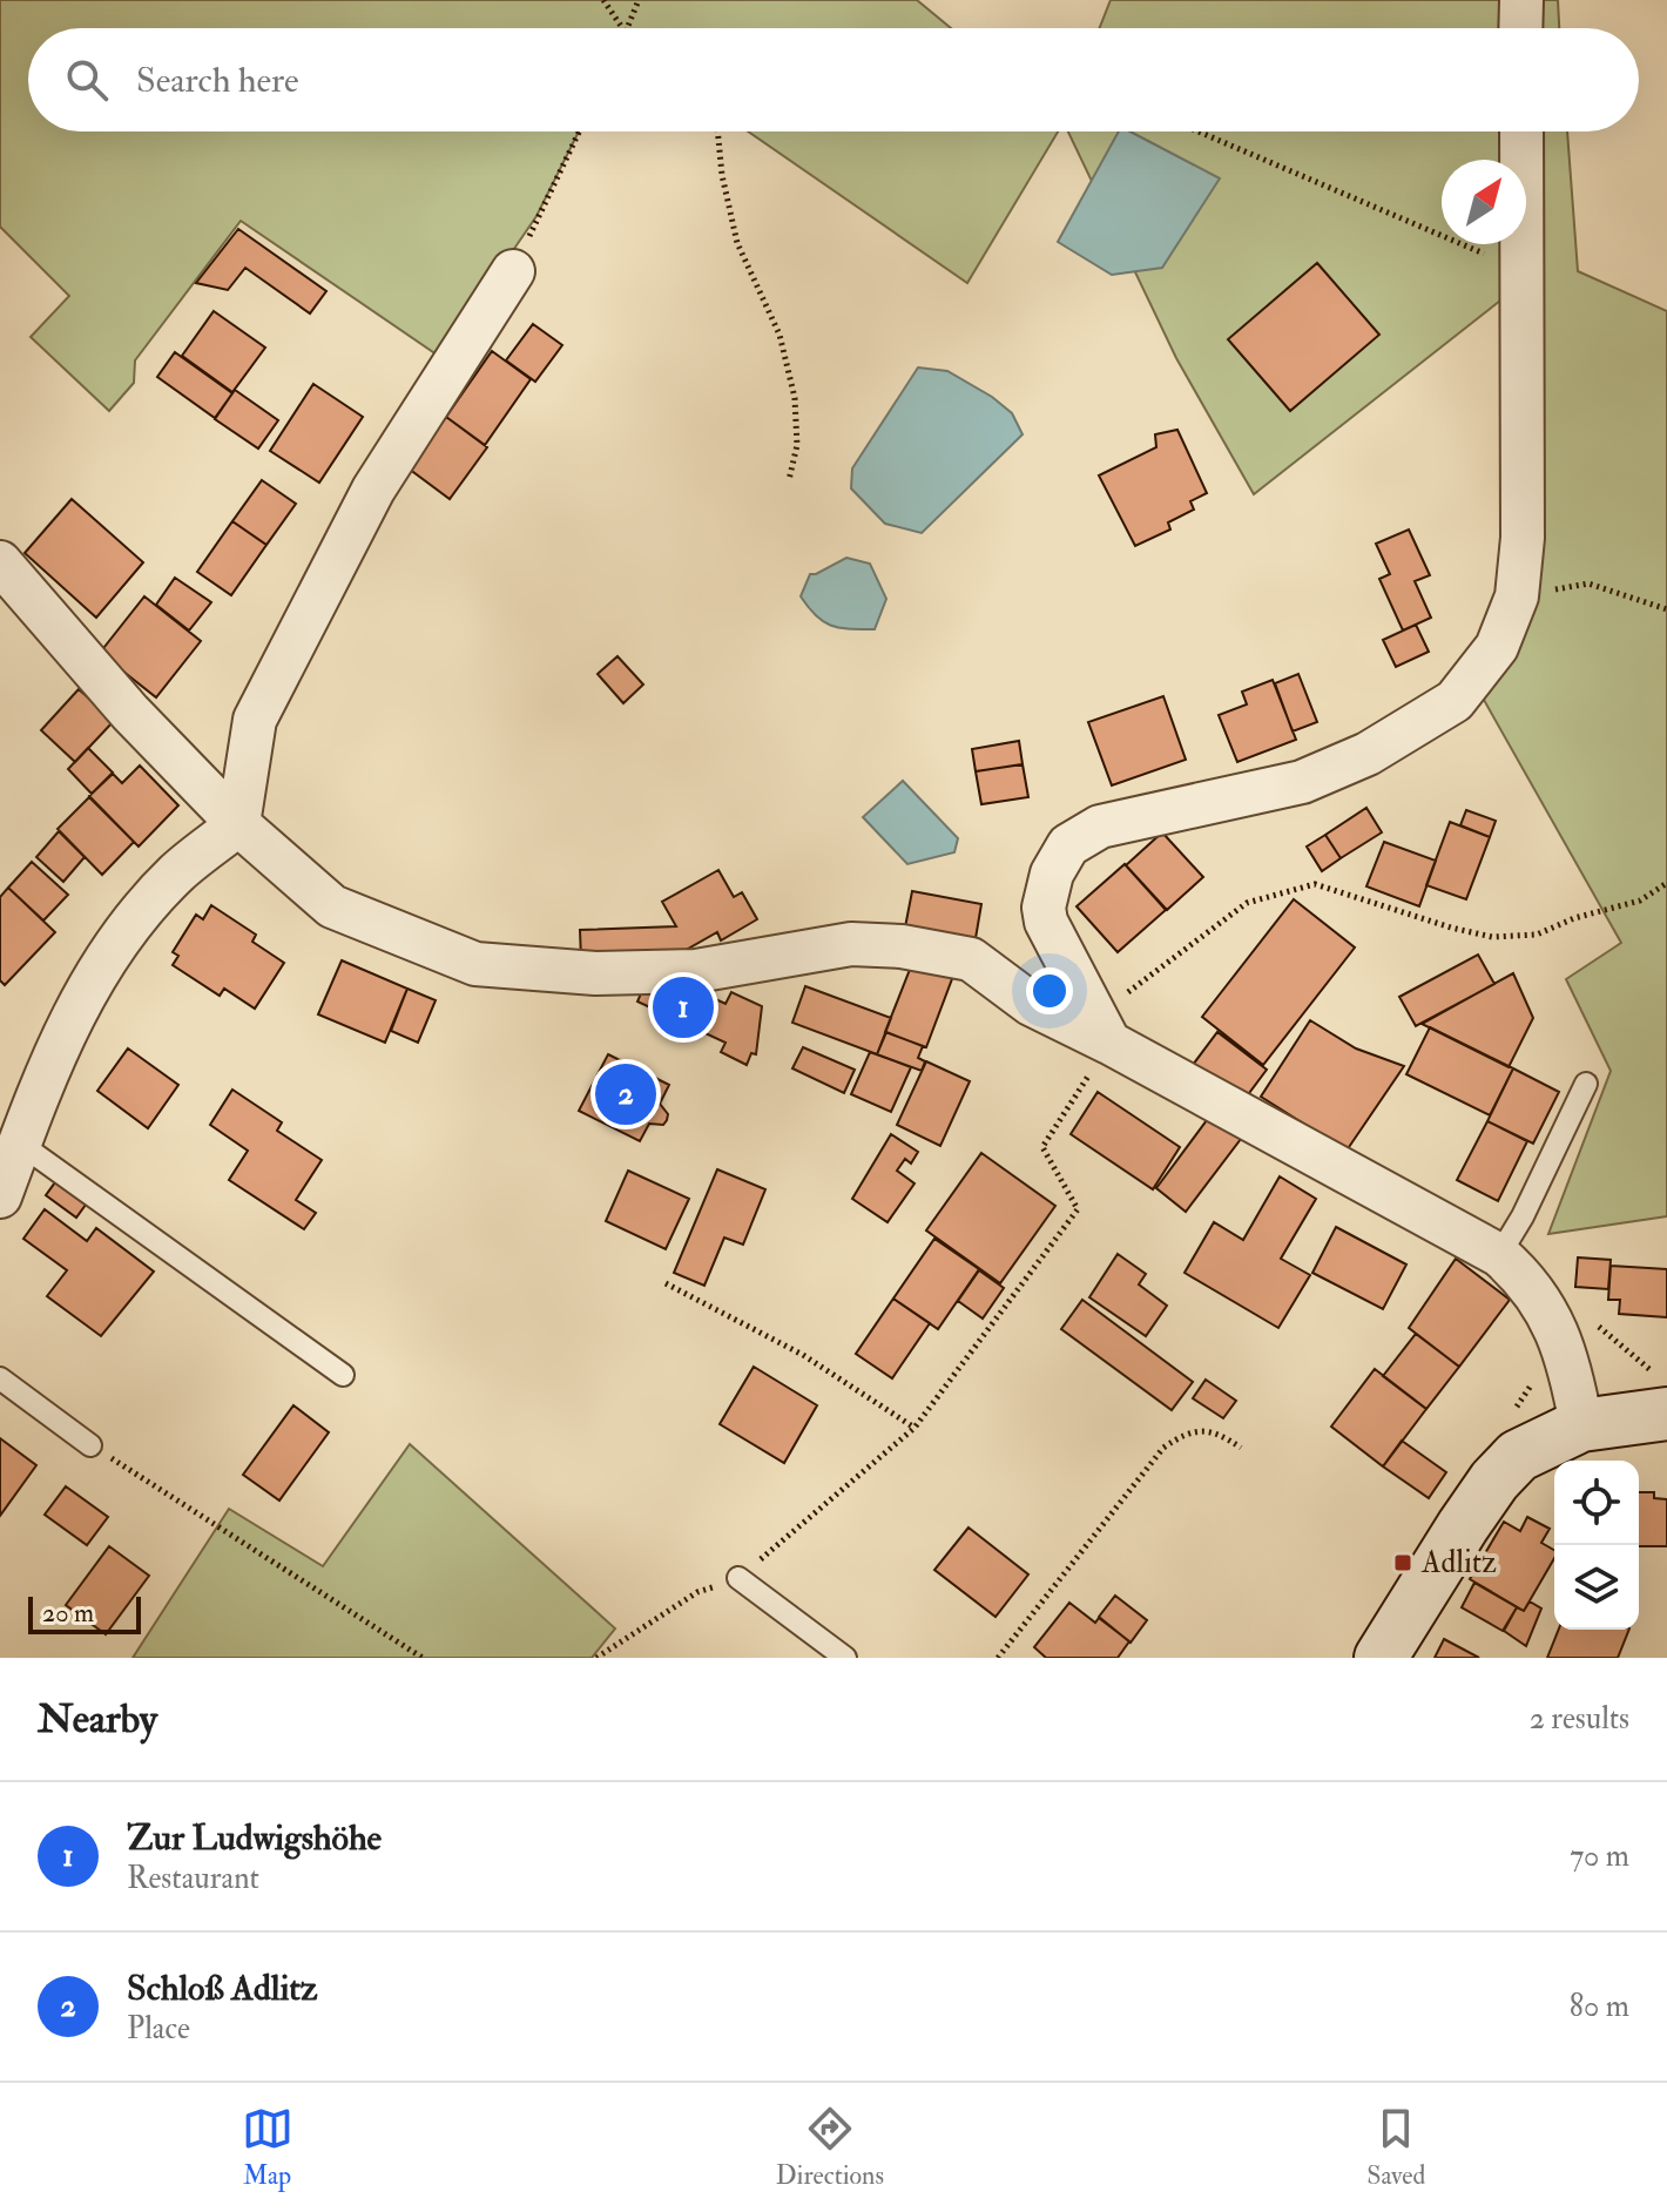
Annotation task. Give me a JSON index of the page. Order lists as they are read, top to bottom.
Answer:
{
  "places": {
    "transit": ["Adlitz"]
  },
  "scale_bar": "20 m",
  "north": "top right",
  "page": {
    "search": "Search here",
    "pins": ["1", "2"],
    "scale": "20 m",
    "heading": ["Nearby", "2 results"],
    "list": [
      {
        "mark": "1",
        "name": "Zur Ludwigshöhe",
        "note": "Restaurant",
        "value": "70 m"
      },
      {
        "mark": "2",
        "name": "Schloß Adlitz",
        "note": "Place",
        "value": "80 m"
      }
    ],
    "nav": ["Map", "Directions", "Saved"]
  }
}
